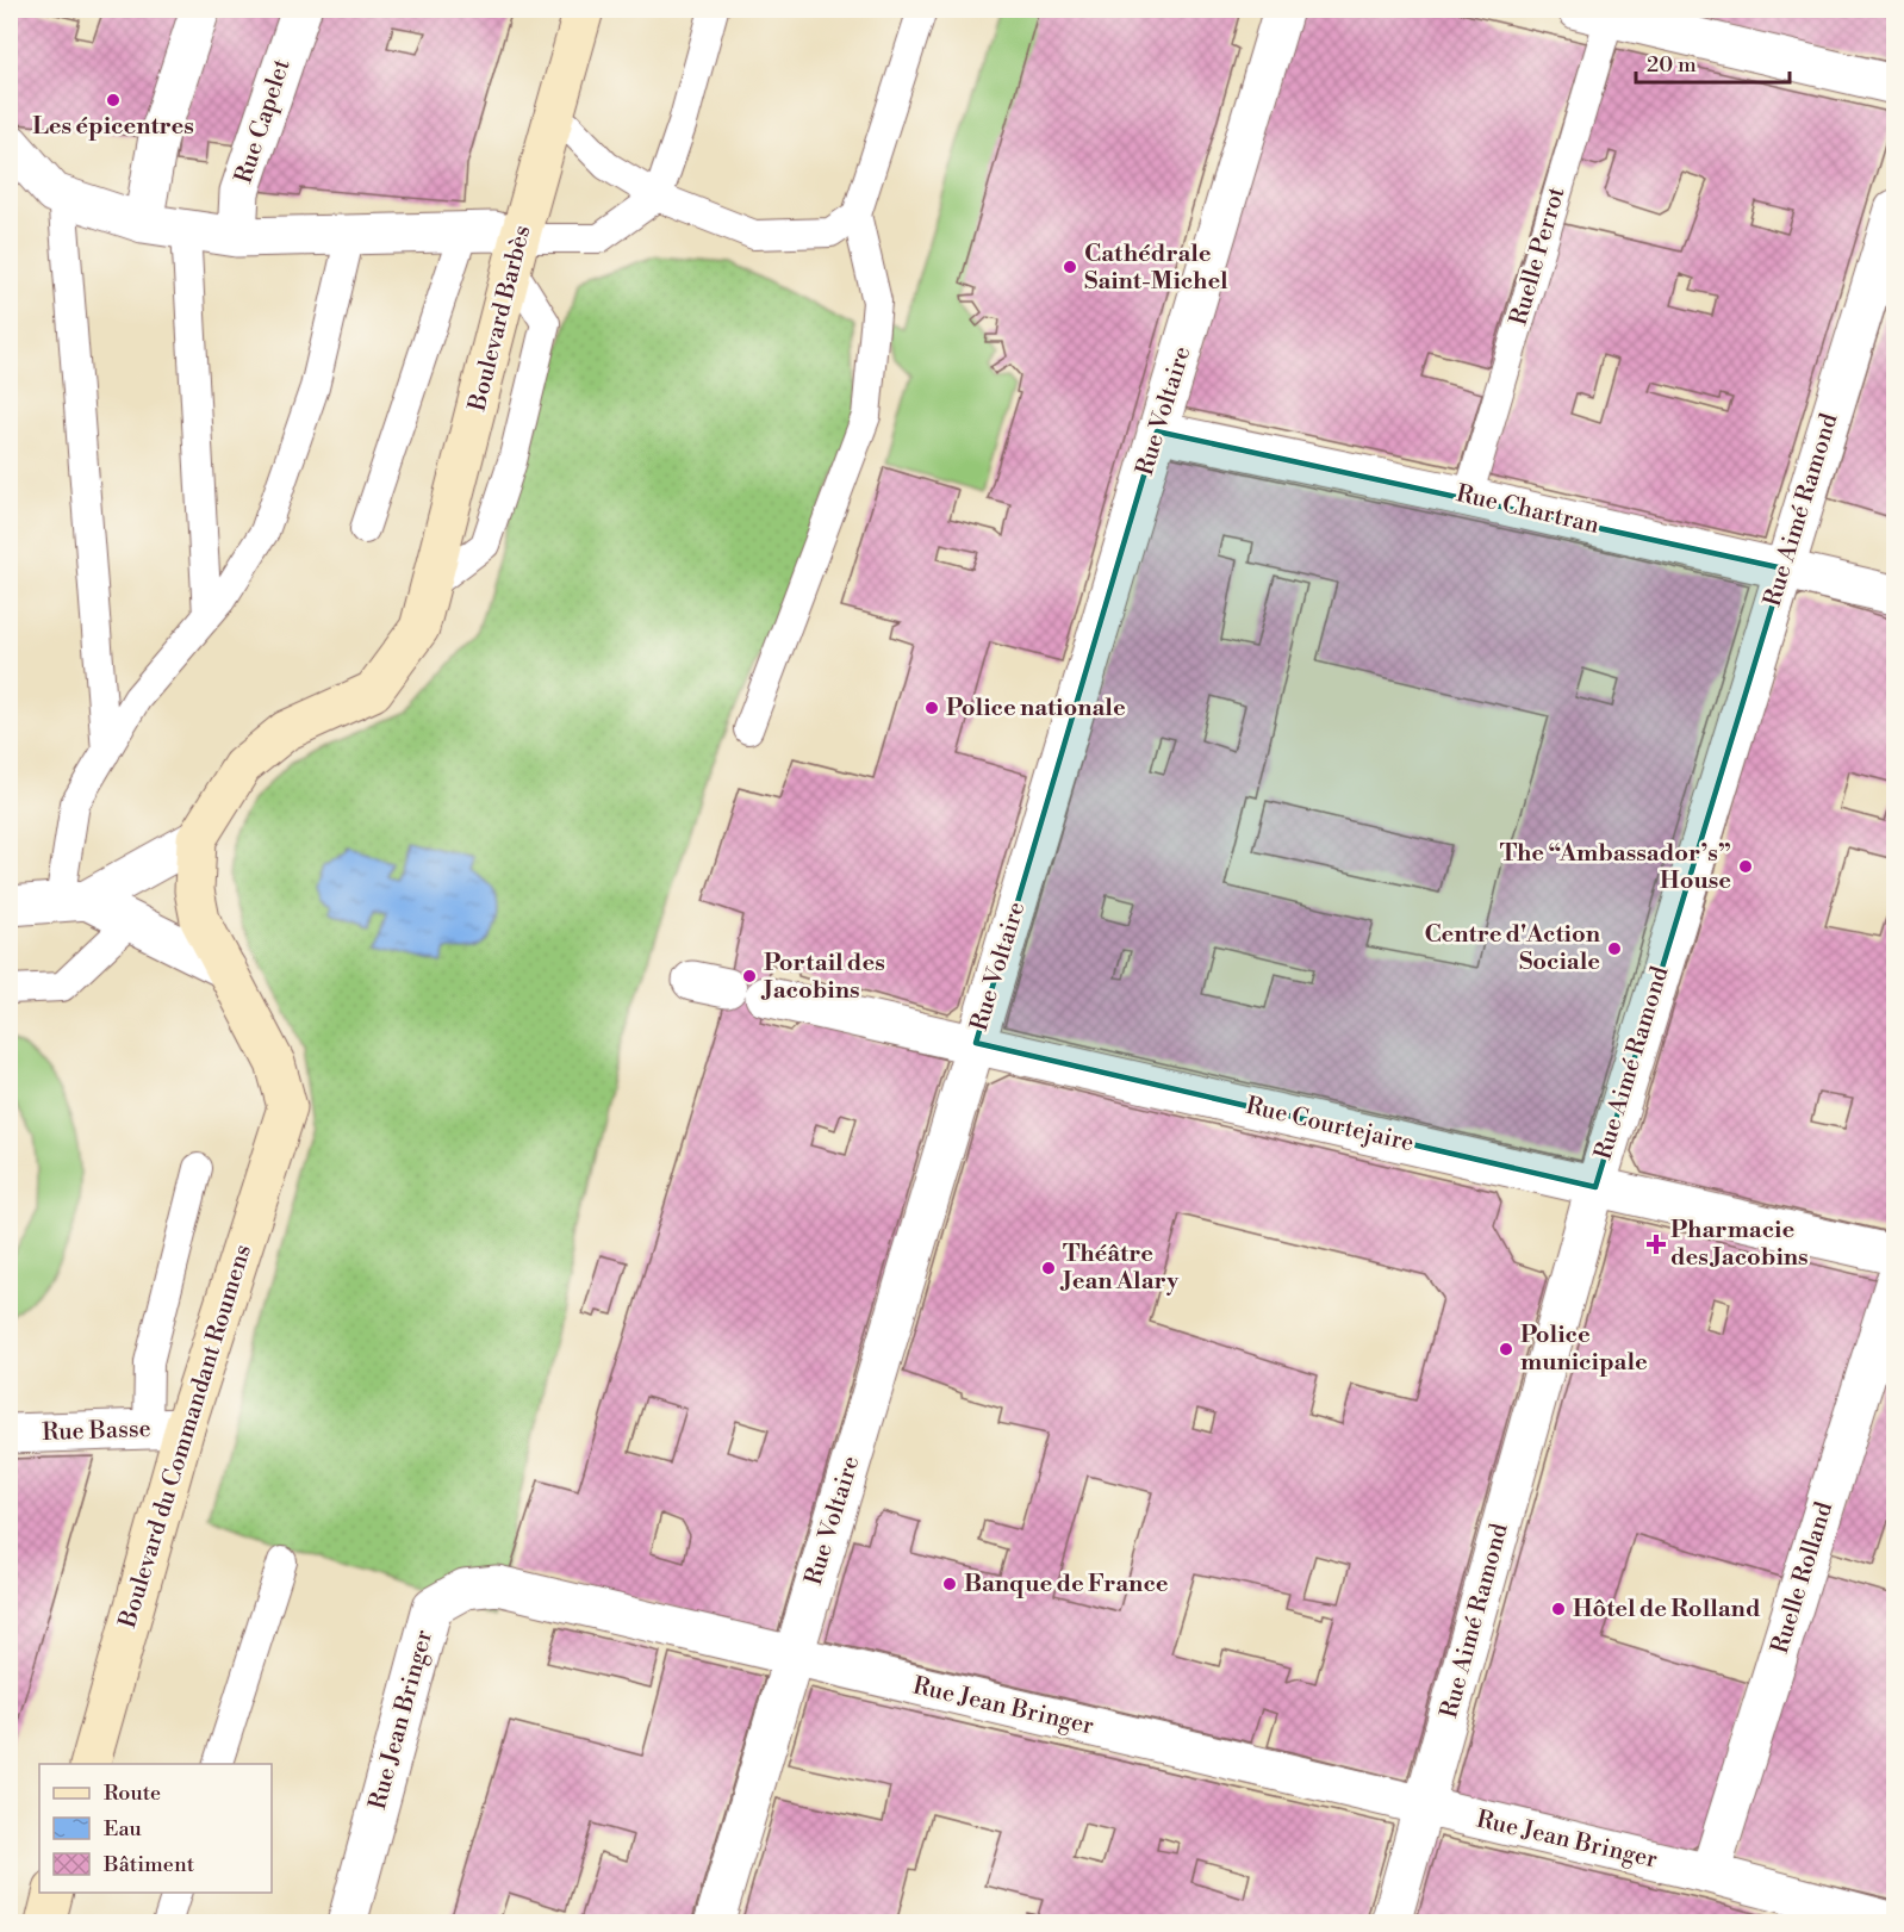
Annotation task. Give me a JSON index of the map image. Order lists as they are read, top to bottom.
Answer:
{
  "streets": {
    "main road": ["Boulevard Barbès", "Boulevard du Commandant Roumens"],
    "street": [
      "Rue Capelet",
      "Rue Voltaire",
      "Rue Chartran",
      "Rue Aimé Ramond",
      "Rue Courtejaire",
      "Rue Basse",
      "Ruelle Rolland",
      "Rue Jean Bringer"
    ],
    "lane": ["Ruelle Perrot"]
  },
  "crossings": [
    ["Ruelle Perrot", "Rue Chartran"],
    ["Rue Voltaire", "Rue Chartran"],
    ["Rue Voltaire", "Rue Courtejaire"],
    ["Rue Voltaire", "Rue Jean Bringer"],
    ["Rue Chartran", "Rue Aimé Ramond"],
    ["Rue Aimé Ramond", "Rue Courtejaire"],
    ["Rue Aimé Ramond", "Rue Jean Bringer"],
    ["Rue Basse", "Boulevard du Commandant Roumens"],
    ["Ruelle Rolland", "Rue Jean Bringer"]
  ],
  "places": {
    "other": [
      "Les épicentres",
      "Cathédrale Saint-Michel",
      "Police nationale",
      "The “Ambassador’s” House",
      "Centre d'Action Sociale",
      "Portail des Jacobins",
      "Théâtre Jean Alary",
      "Police municipale",
      "Banque de France",
      "Hôtel de Rolland"
    ],
    "health": ["Pharmacie des Jacobins"]
  },
  "legend": ["Route", "Eau", "Bâtiment"],
  "scale_bar": "20 m"
}
